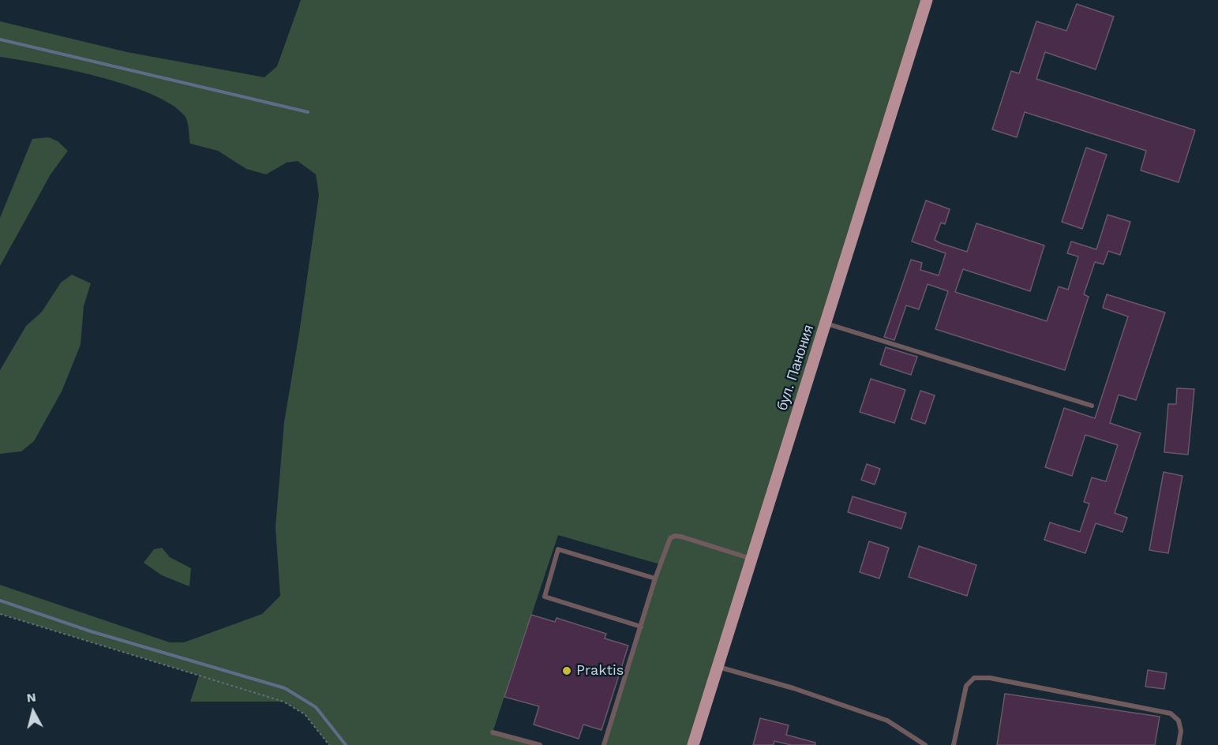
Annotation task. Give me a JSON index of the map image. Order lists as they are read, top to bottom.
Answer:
{
  "streets": {
    "main road": ["бул. Панония"]
  },
  "places": ["Praktis"],
  "north": "top"
}
